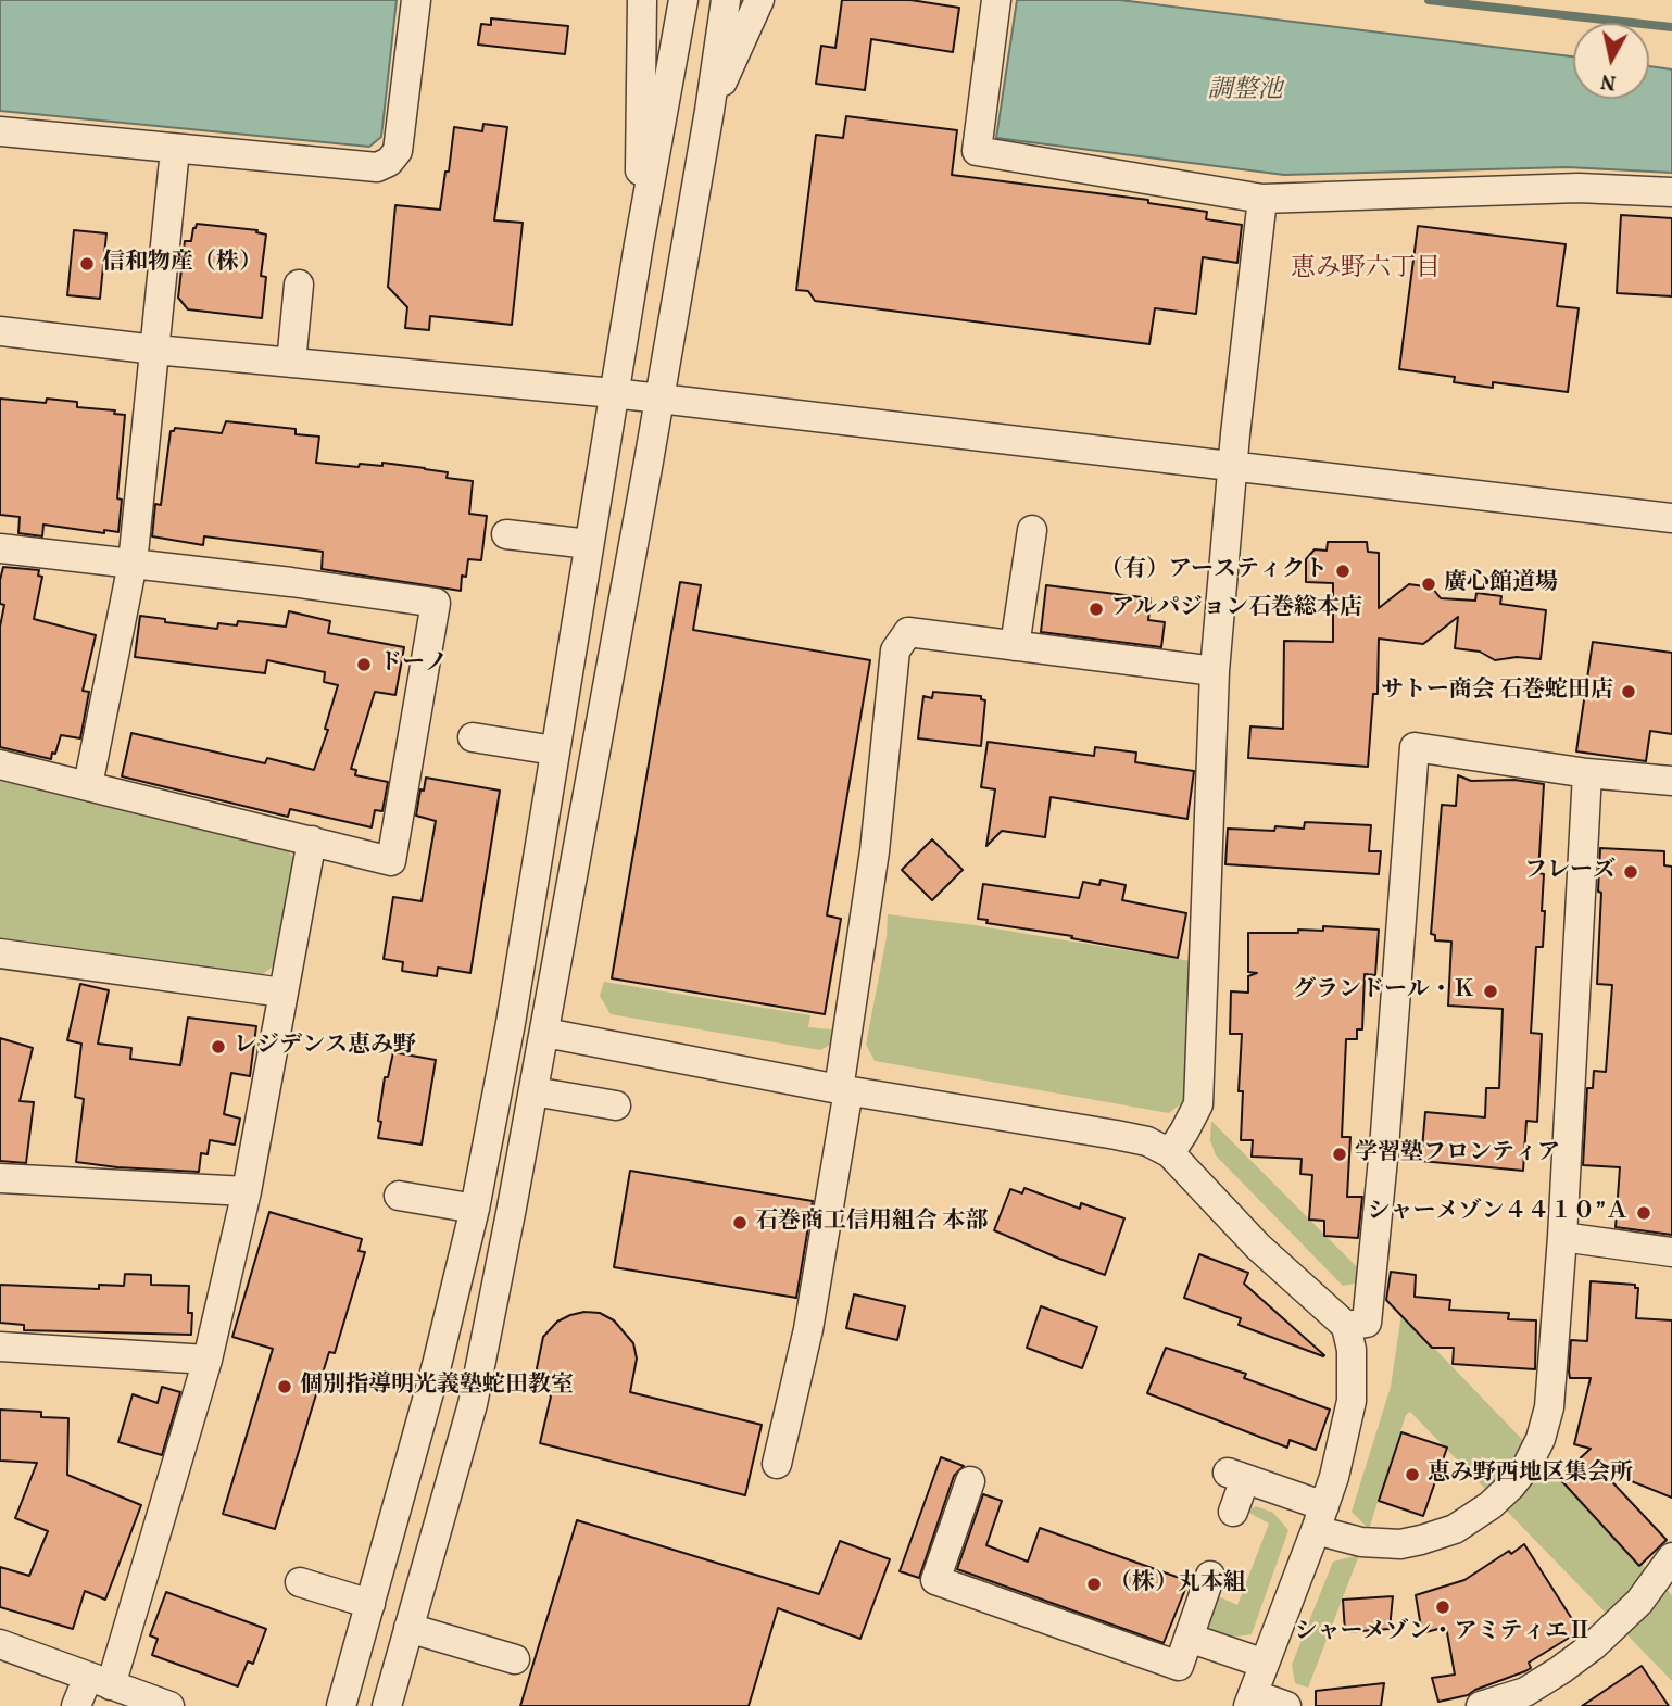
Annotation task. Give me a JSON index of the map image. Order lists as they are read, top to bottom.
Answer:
{
  "districts": ["恵み野六丁目"],
  "water": ["調整池"],
  "places": [
    "信和物産（株）",
    "（有）アースティクト",
    "廣心館道場",
    "アルパジョン石巻総本店",
    "ドーノ",
    "サトー商会 石巻蛇田店",
    "フレーズ",
    "グランドール・Ｋ",
    "レジデンス恵み野",
    "学習塾フロンティア",
    "シャーメゾン４４１０”Ａ",
    "石巻商工信用組合 本部",
    "個別指導明光義塾蛇田教室",
    "恵み野西地区集会所",
    "（株）丸本組",
    "シャーメゾン・アミティエⅡ"
  ],
  "north": "bottom"
}
